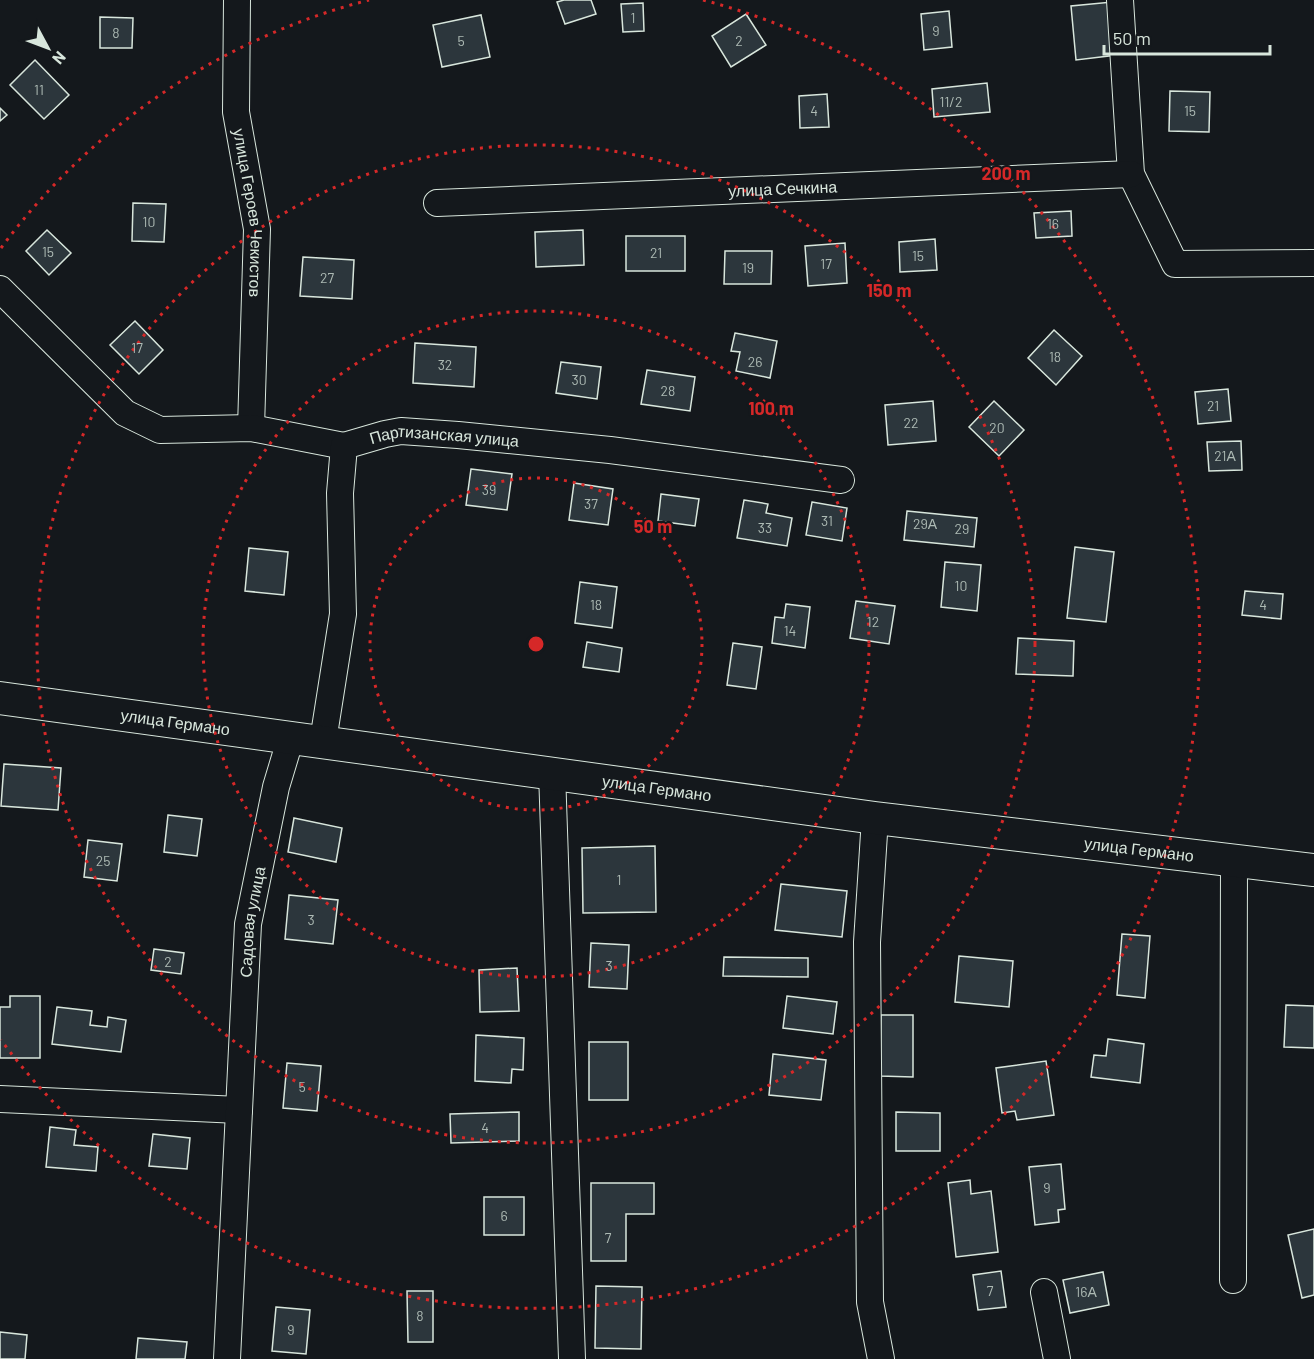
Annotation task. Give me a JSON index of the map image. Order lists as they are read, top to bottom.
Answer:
{
  "streets": {
    "main road": ["улица Германо"],
    "street": [
      "улица Сечкина",
      "улица Героев Чекистов",
      "Партизанская улица",
      "Садовая улица"
    ]
  },
  "crossings": [
    ["улица Германо", "Садовая улица"]
  ],
  "house_numbers": [
    "1",
    "9",
    "8",
    "5",
    "2",
    "11",
    "11/2",
    "4",
    "15",
    "10",
    "16",
    "15",
    "21",
    "15",
    "17",
    "19",
    "27",
    "17",
    "18",
    "26",
    "32",
    "30",
    "28",
    "21",
    "22",
    "20",
    "21А",
    "39",
    "37",
    "31",
    "29А",
    "33",
    "29",
    "10",
    "18",
    "4",
    "12",
    "14",
    "25",
    "1",
    "3",
    "2",
    "3",
    "5",
    "4",
    "9",
    "6",
    "7",
    "7",
    "16А",
    "8",
    "9"
  ],
  "scale_bar": "50 m",
  "north": "bottom right",
  "rings": [
    "200 m",
    "150 m",
    "100 m",
    "50 m"
  ]
}
